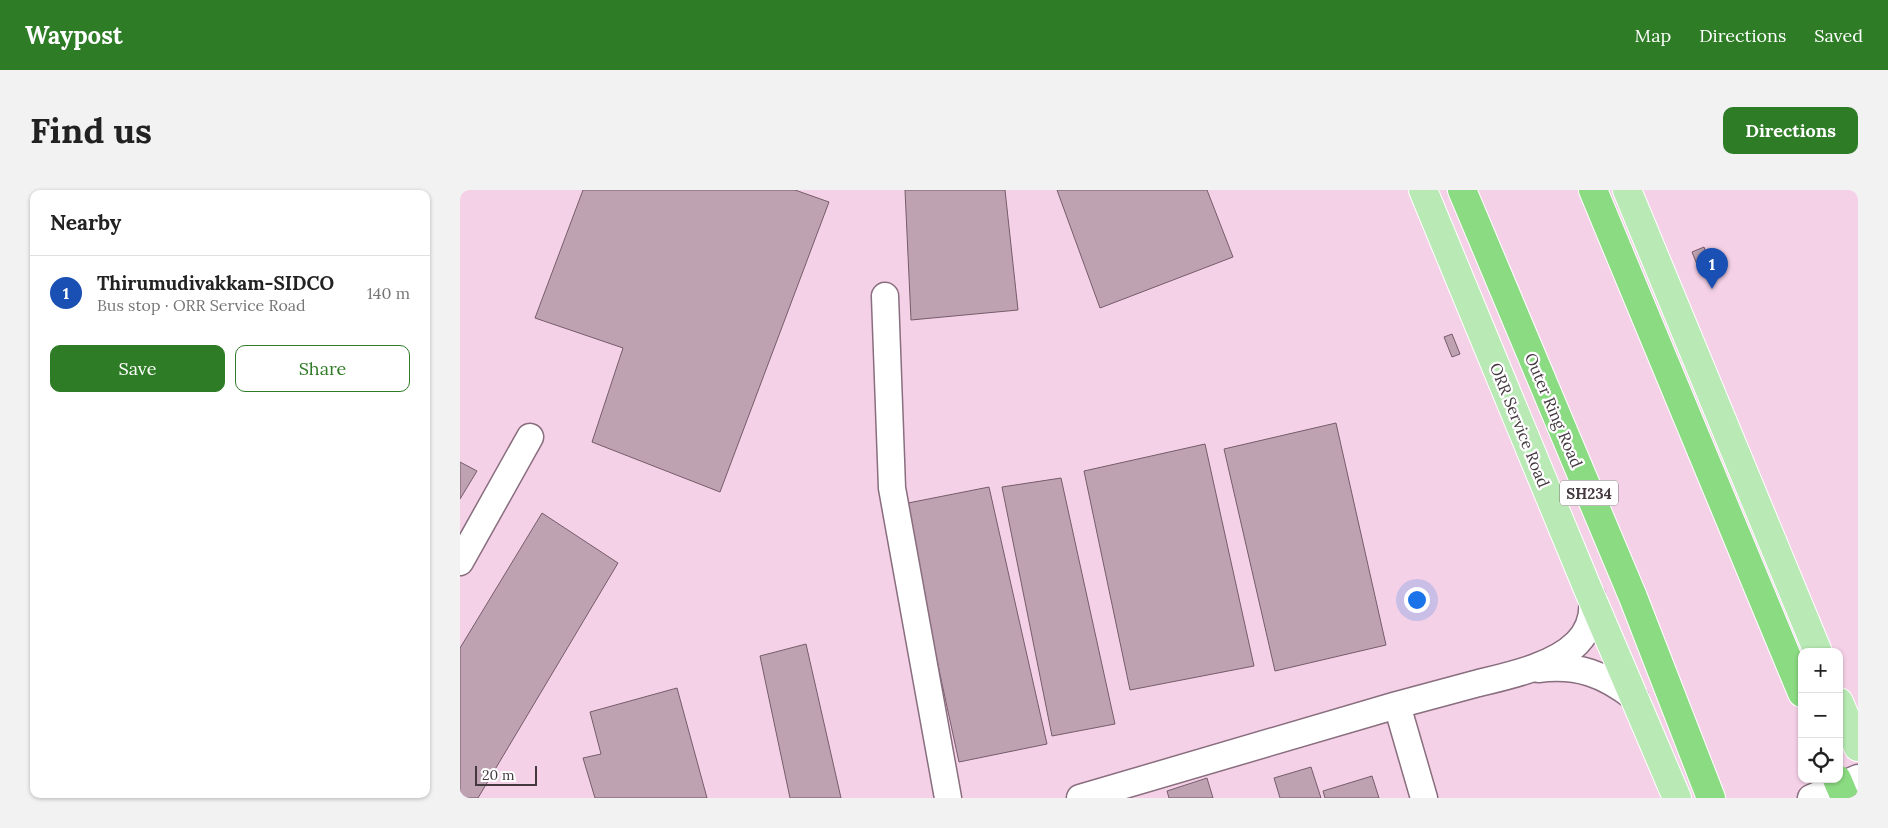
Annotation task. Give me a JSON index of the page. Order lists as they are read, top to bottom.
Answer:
{
  "streets": {
    "highway": ["Outer Ring Road", "SH234"],
    "main road": ["ORR Service Road"]
  },
  "scale_bar": "20 m",
  "page": {
    "header": "Waypost",
    "nav": ["Map", "Directions", "Saved"],
    "buttons": [
      "Directions",
      ["Save", "Share"]
    ],
    "title": "Find us",
    "heading": "Nearby",
    "pins": "1",
    "list": [
      {
        "mark": "1",
        "name": "Thirumudivakkam-SIDCO",
        "note": "Bus stop · ORR Service Road",
        "value": "140 m"
      }
    ],
    "map_buttons": ["+", "−"],
    "scale": "20 m"
  }
}
